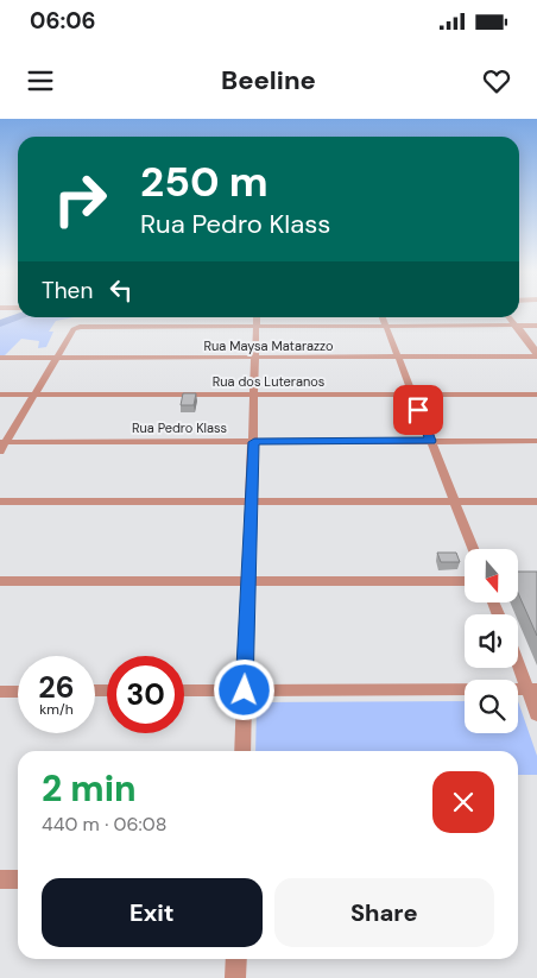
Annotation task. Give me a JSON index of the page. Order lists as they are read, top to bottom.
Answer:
{
  "streets": {
    "street": ["Rua Maysa Matarazzo", "Rua dos Luteranos", "Rua Pedro Klass"]
  },
  "north": "bottom",
  "page": {
    "status": "06:06",
    "header": "Beeline",
    "turn": ["250 m", "Rua Pedro Klass"],
    "then": "Then",
    "speed": "26 km/h",
    "limit": "30",
    "heading": ["2 min", "440 m · 06:08"],
    "buttons": ["Exit", "Share"]
  }
}
